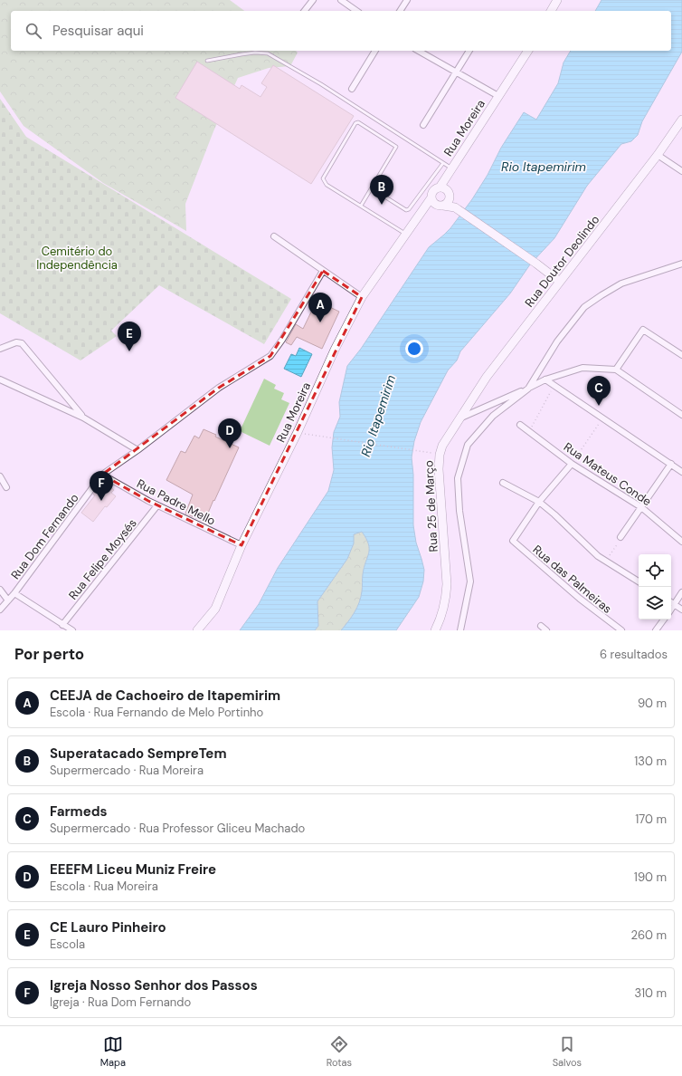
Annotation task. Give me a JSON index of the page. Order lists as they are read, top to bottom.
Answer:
{
  "streets": {
    "main road": ["Rua Moreira", "Rua Doutor Deolindo", "Rua 25 de Março"],
    "street": [
      "Rua Mateus Conde",
      "Rua Padre Mello",
      "Rua Dom Fernando",
      "Rua Felipe Moysés",
      "Rua das Palmeiras"
    ]
  },
  "crossings": [
    ["Rua Moreira", "Rua Padre Mello"],
    ["Rua Doutor Deolindo", "Rua 25 de Março"],
    ["Rua Padre Mello", "Rua Dom Fernando"],
    ["Rua Padre Mello", "Rua Felipe Moysés"]
  ],
  "water": ["Rio Itapemirim"],
  "parks": ["Cemitério do Independência"],
  "page": {
    "search": "Pesquisar aqui",
    "pins": [
      "B",
      "A",
      "E",
      "C",
      "D",
      "F"
    ],
    "heading": ["Por perto", "6 resultados"],
    "list": [
      {
        "mark": "A",
        "name": "CEEJA de Cachoeiro de Itapemirim",
        "note": "Escola · Rua Fernando de Melo Portinho",
        "value": "90 m"
      },
      {
        "mark": "B",
        "name": "Superatacado SempreTem",
        "note": "Supermercado · Rua Moreira",
        "value": "130 m"
      },
      {
        "mark": "C",
        "name": "Farmeds",
        "note": "Supermercado · Rua Professor Gliceu Machado",
        "value": "170 m"
      },
      {
        "mark": "D",
        "name": "EEEFM Liceu Muniz Freire",
        "note": "Escola · Rua Moreira",
        "value": "190 m"
      },
      {
        "mark": "E",
        "name": "CE Lauro Pinheiro",
        "note": "Escola",
        "value": "260 m"
      },
      {
        "mark": "F",
        "name": "Igreja Nosso Senhor dos Passos",
        "note": "Igreja · Rua Dom Fernando",
        "value": "310 m"
      }
    ],
    "nav": ["Mapa", "Rotas", "Salvos"]
  }
}
